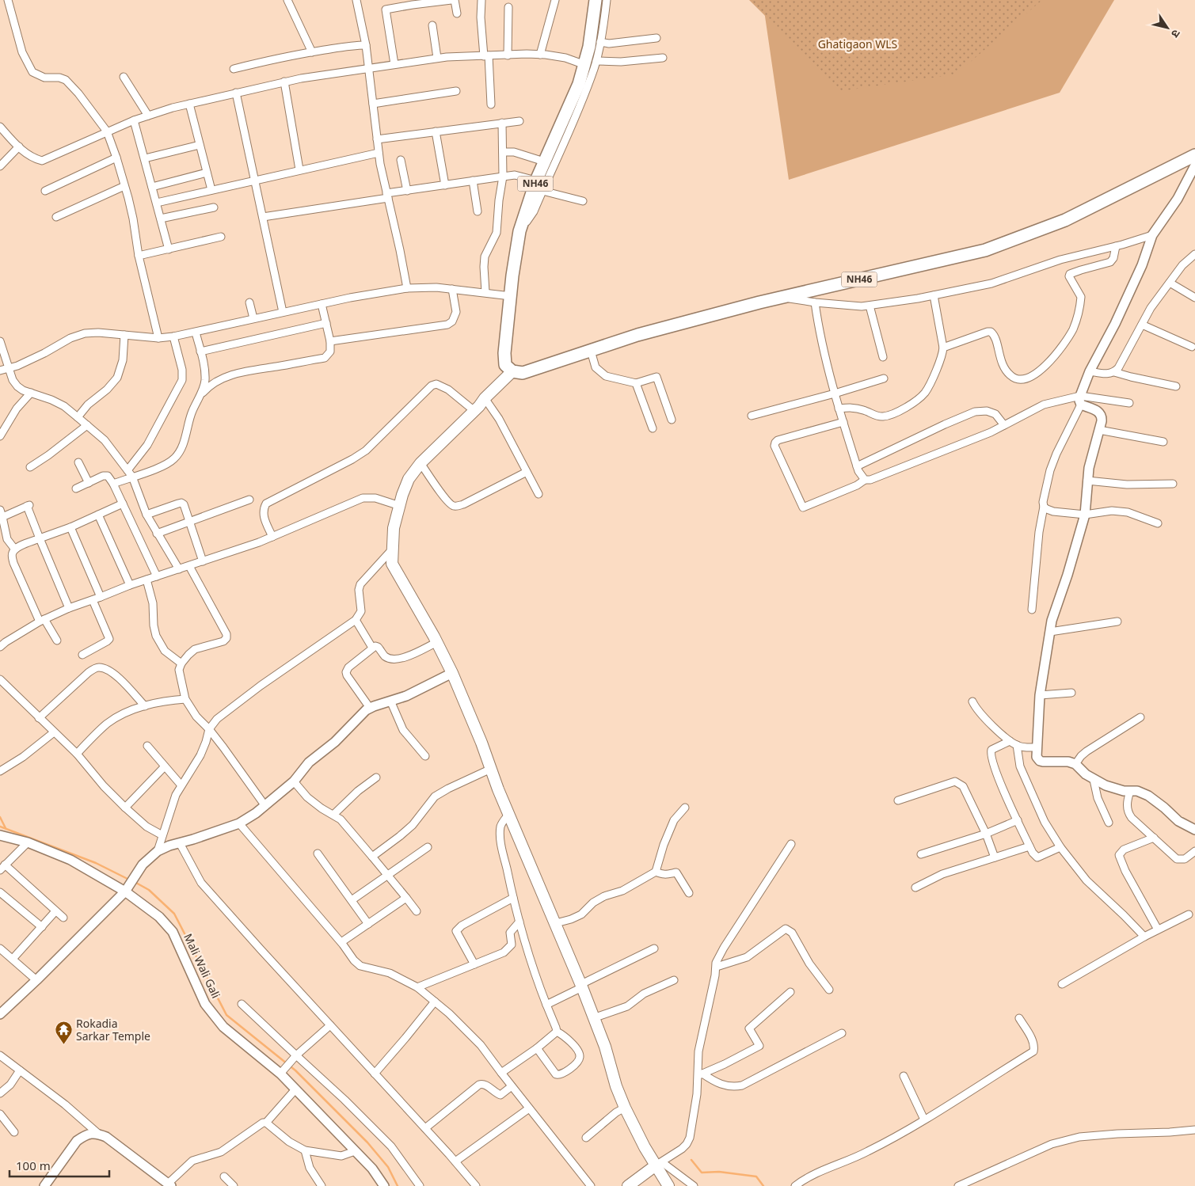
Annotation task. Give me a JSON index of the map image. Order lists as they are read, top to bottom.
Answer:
{
  "streets": {
    "highway": ["NH46"],
    "street": ["Mali Wali Gali"]
  },
  "parks": ["Ghatigaon WLS"],
  "places": {
    "temple": ["Rokadia Sarkar Temple"]
  },
  "scale_bar": "100 m",
  "north": "bottom right"
}
